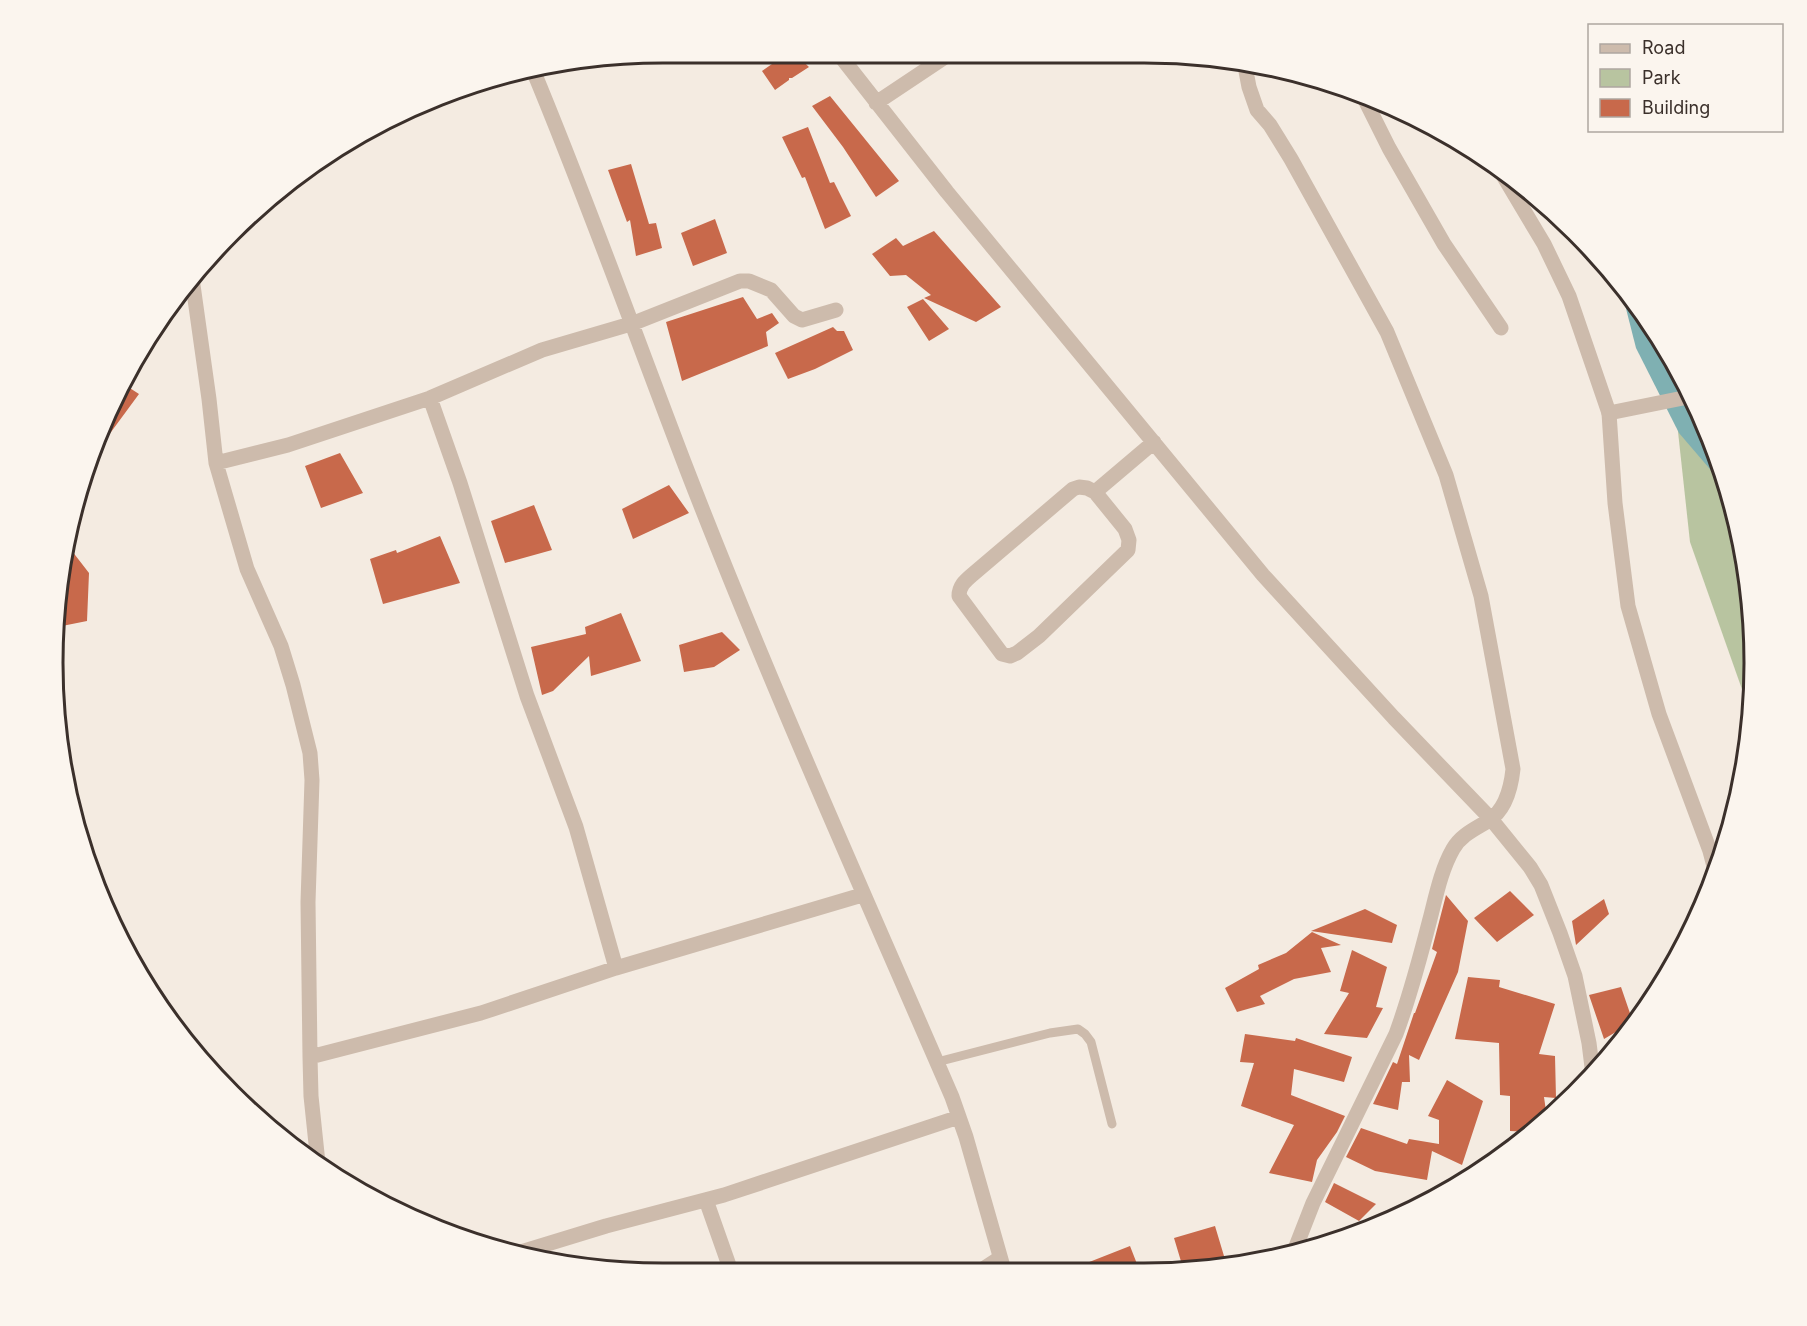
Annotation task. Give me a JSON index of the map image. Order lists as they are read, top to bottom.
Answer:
{
  "legend": ["Road", "Park", "Building"]
}
